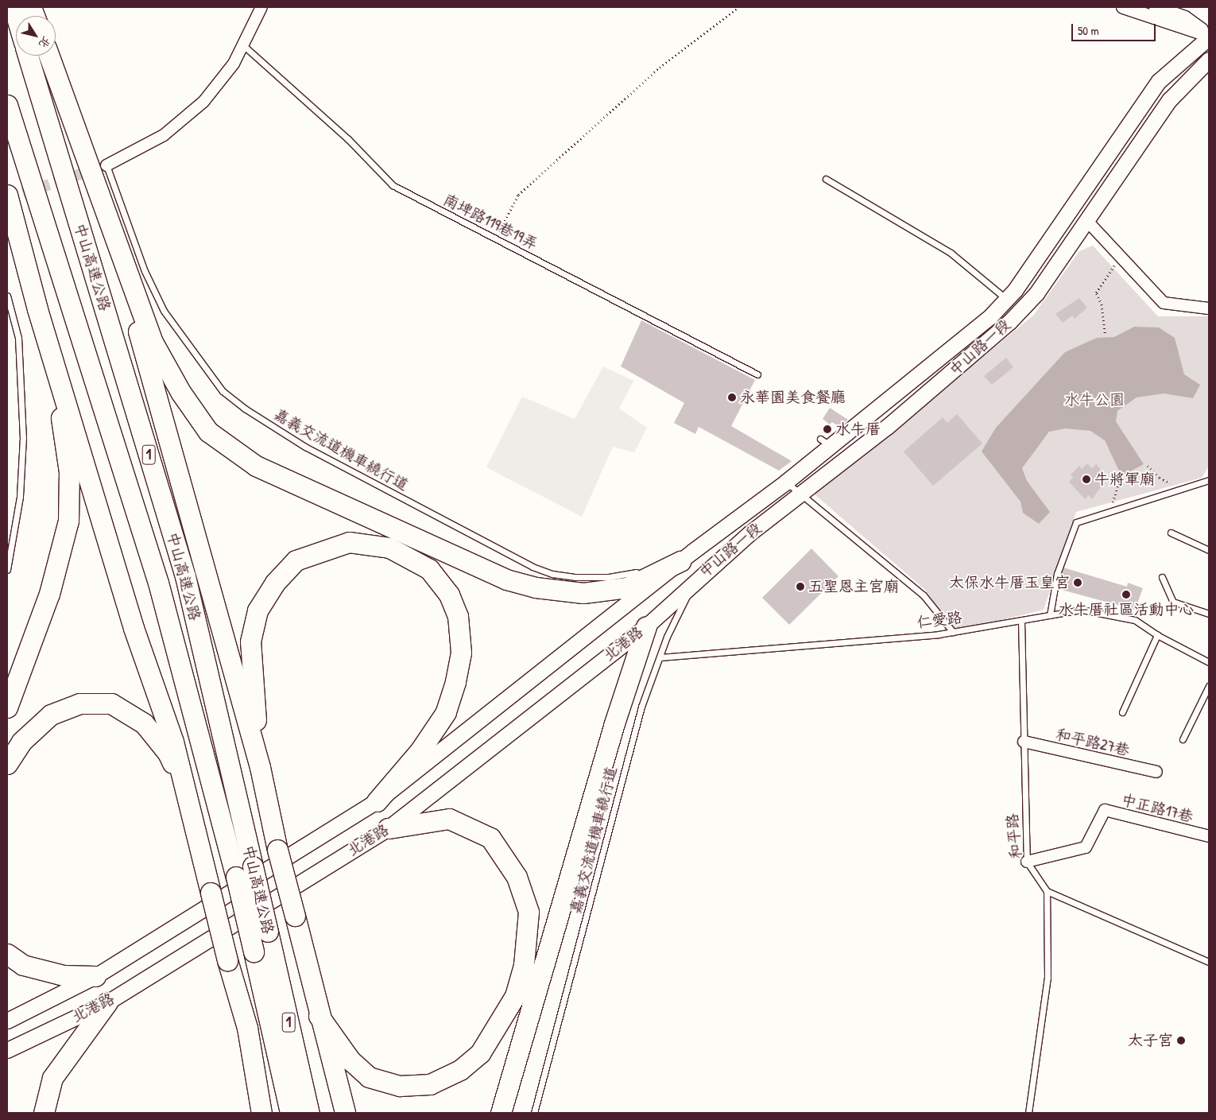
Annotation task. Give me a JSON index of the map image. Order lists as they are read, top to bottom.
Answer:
{
  "streets": {
    "highway": ["中山高速公路", "1"],
    "main road": ["中山路一段", "北港路"],
    "street": ["和平路27巷", "中正路17巷"],
    "lane": [
      "南埤路119巷19弄",
      "嘉義交流道機車繞行道",
      "仁愛路",
      "和平路"
    ]
  },
  "crossings": [
    ["中山路一段", "嘉義交流道機車繞行道"],
    ["中山路一段", "北港路"],
    ["嘉義交流道機車繞行道", "仁愛路"],
    ["嘉義交流道機車繞行道", "北港路"],
    ["仁愛路", "和平路"],
    ["和平路27巷", "和平路"],
    ["中正路17巷", "和平路"]
  ],
  "parks": ["水牛公園"],
  "places": [
    "永華園美食餐廳",
    "水牛厝",
    "牛將軍廟",
    "太保水牛厝玉皇宮",
    "五聖恩主宮廟",
    "水牛厝社區活動中心",
    "太子宮"
  ],
  "scale_bar": "50 m",
  "north": "bottom right"
}
